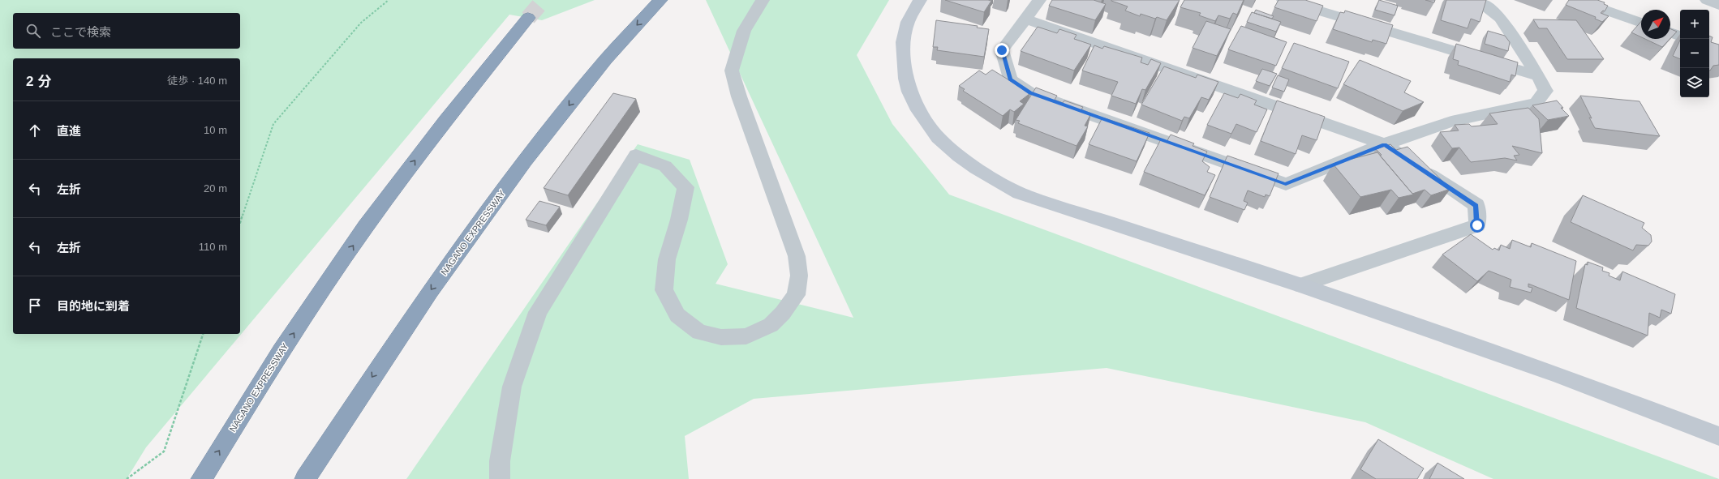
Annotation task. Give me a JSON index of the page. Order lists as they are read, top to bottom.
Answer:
{
  "streets": {
    "highway": ["NAGANO EXPRESSWAY"]
  },
  "north": "top right",
  "page": {
    "map_buttons": ["+", "−"],
    "search": "ここで検索",
    "heading": ["2 分", "徒歩 · 140 m"],
    "list": [
      ["直進", "10 m"],
      ["左折", "20 m"],
      ["左折", "110 m"],
      "目的地に到着"
    ]
  }
}
